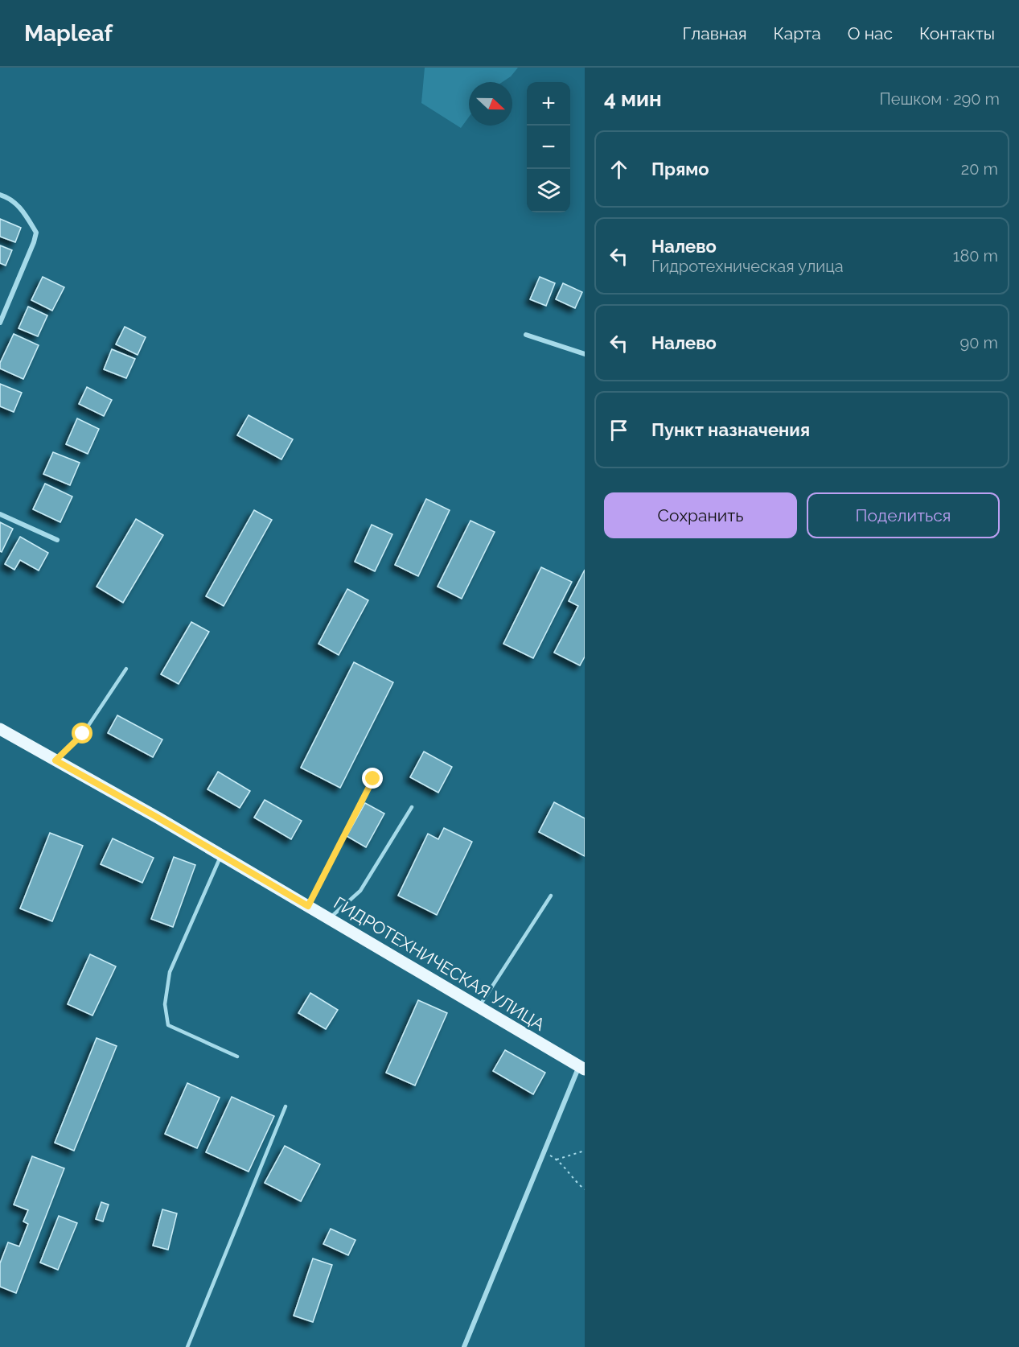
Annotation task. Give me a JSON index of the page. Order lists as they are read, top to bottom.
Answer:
{
  "streets": {
    "main road": ["ГИДРОТЕХНИЧЕСКАЯ УЛИЦА"]
  },
  "north": "right",
  "page": {
    "header": "Mapleaf",
    "nav": [
      "Главная",
      "Карта",
      "О нас",
      "Контакты"
    ],
    "heading": ["4 мин", "Пешком · 290 m"],
    "map_buttons": ["+", "−"],
    "list": [
      ["Прямо", "20 m"],
      ["Налево", "Гидротехническая улица", "180 m"],
      ["Налево", "90 m"],
      "Пункт назначения"
    ],
    "buttons": ["Сохранить", "Поделиться"]
  }
}
